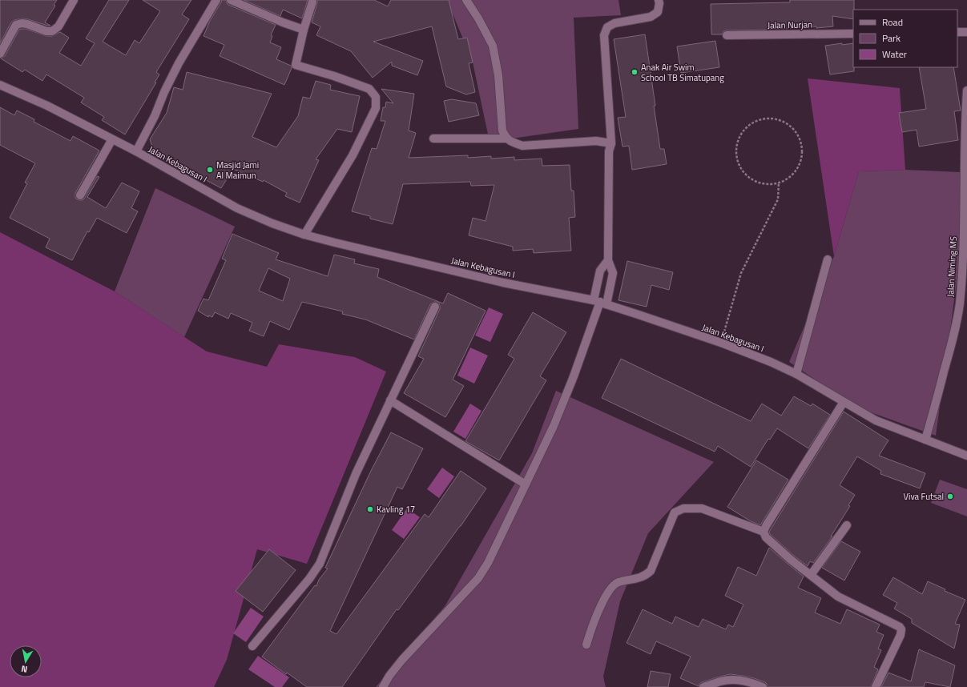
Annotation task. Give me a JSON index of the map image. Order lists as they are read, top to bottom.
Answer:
{
  "streets": {
    "street": ["Jalan Nurjan", "Jalan Kebagusan I", "Jalan Niming MS"]
  },
  "crossings": [
    ["Jalan Kebagusan I", "Jalan Niming MS"]
  ],
  "places": [
    "Anak Air Swim School TB Simatupang",
    "Masjid Jami Al Maimun",
    "Viva Futsal",
    "Kavling 17"
  ],
  "legend": ["Road", "Park", "Water"],
  "north": "bottom"
}
